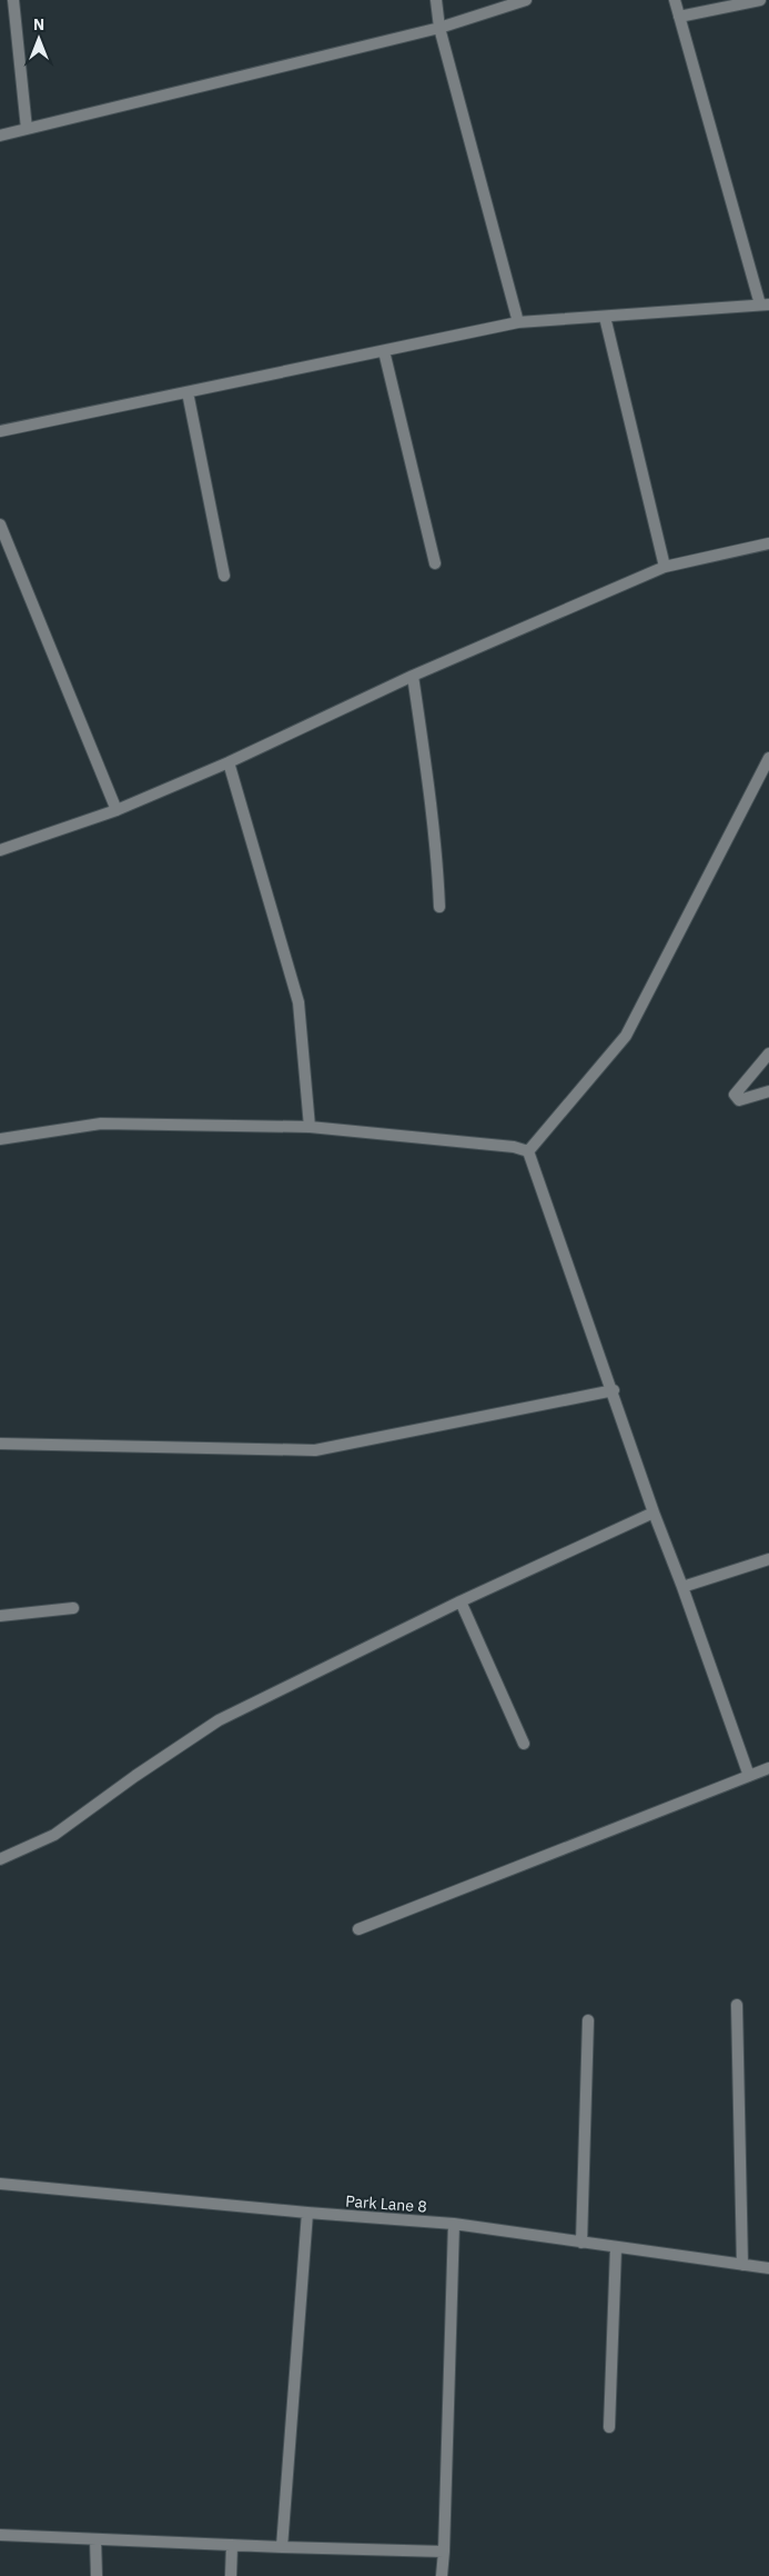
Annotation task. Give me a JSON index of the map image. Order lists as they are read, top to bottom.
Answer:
{
  "streets": {
    "street": ["Park Lane 8"]
  },
  "north": "top"
}
